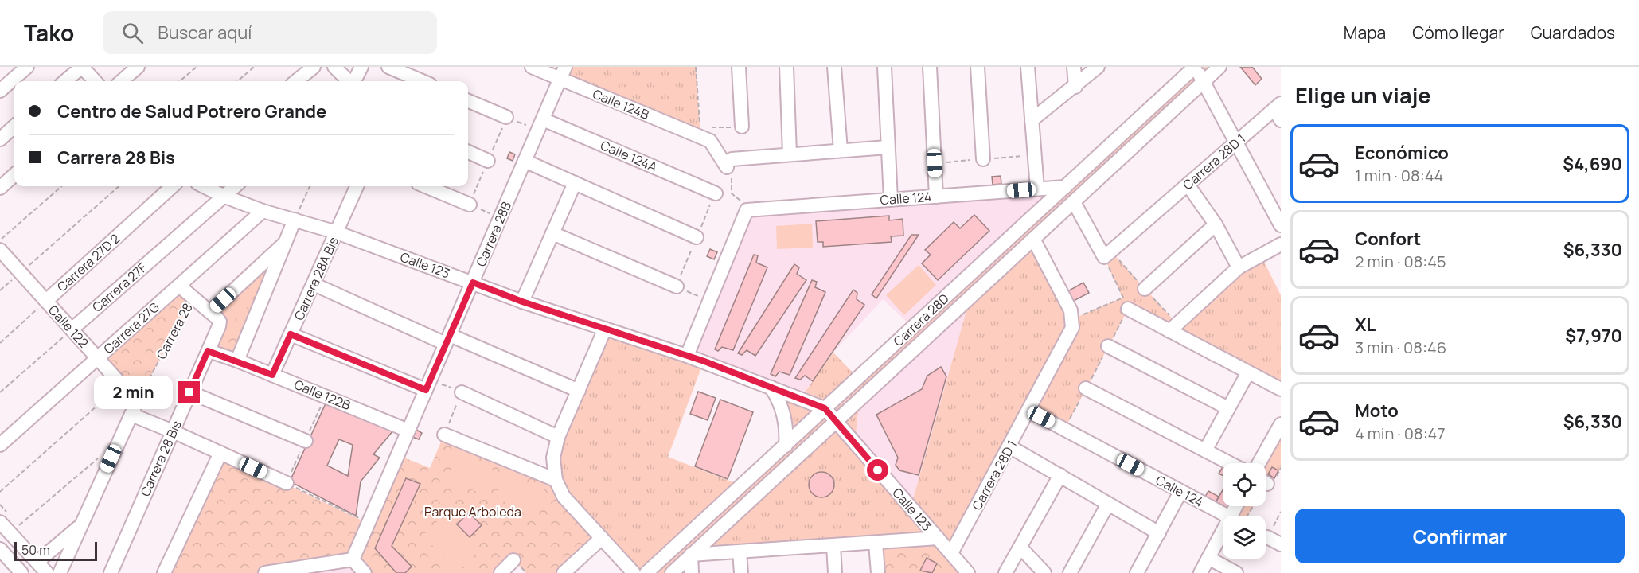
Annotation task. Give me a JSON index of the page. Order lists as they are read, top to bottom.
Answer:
{
  "streets": {
    "street": [
      "Calle 124B",
      "Calle 124A",
      "Carrera 28D 1",
      "Calle 124",
      "Carrera 28B",
      "Carrera 27D 2",
      "Calle 123",
      "Carrera 28A Bis",
      "Carrera 27F",
      "Carrera 28D",
      "Calle 122",
      "Carrera 27G",
      "Calle 122B",
      "Carrera 28 Bis"
    ],
    "path": ["Carrera 28"]
  },
  "crossings": [
    ["Calle 124B", "Carrera 28B"],
    ["Calle 124A", "Carrera 28B"],
    ["Carrera 28D 1", "Calle 124"],
    ["Carrera 28D 1", "Calle 123"],
    ["Calle 124", "Carrera 28D"],
    ["Carrera 28B", "Calle 123"],
    ["Carrera 28B", "Calle 122B"],
    ["Carrera 27D 2", "Calle 122"],
    ["Calle 123", "Carrera 28A Bis"],
    ["Calle 123", "Carrera 27F"],
    ["Calle 123", "Carrera 28D"],
    ["Calle 123", "Carrera 27G"],
    ["Carrera 28A Bis", "Calle 122B"],
    ["Carrera 27F", "Calle 122"],
    ["Calle 122", "Carrera 27G"],
    ["Calle 122", "Carrera 28"],
    ["Calle 122B", "Carrera 28 Bis"]
  ],
  "parks": ["Parque Arboleda"],
  "scale_bar": "50 m",
  "page": {
    "header": "Tako",
    "search": "Buscar aquí",
    "nav": ["Mapa", "Cómo llegar", "Guardados"],
    "heading": "Elige un viaje",
    "banner": ["Centro de Salud Potrero Grande", "Carrera 28 Bis"],
    "list": [
      {
        "name": "Económico",
        "note": "1 min · 08:44",
        "value": "$4,690"
      },
      {
        "name": "Confort",
        "note": "2 min · 08:45",
        "value": "$6,330"
      },
      {
        "name": "XL",
        "note": "3 min · 08:46",
        "value": "$7,970"
      },
      {
        "name": "Moto",
        "note": "4 min · 08:47",
        "value": "$6,330"
      }
    ],
    "bubble": "2 min",
    "buttons": "Confirmar",
    "scale": "50 m"
  }
}
